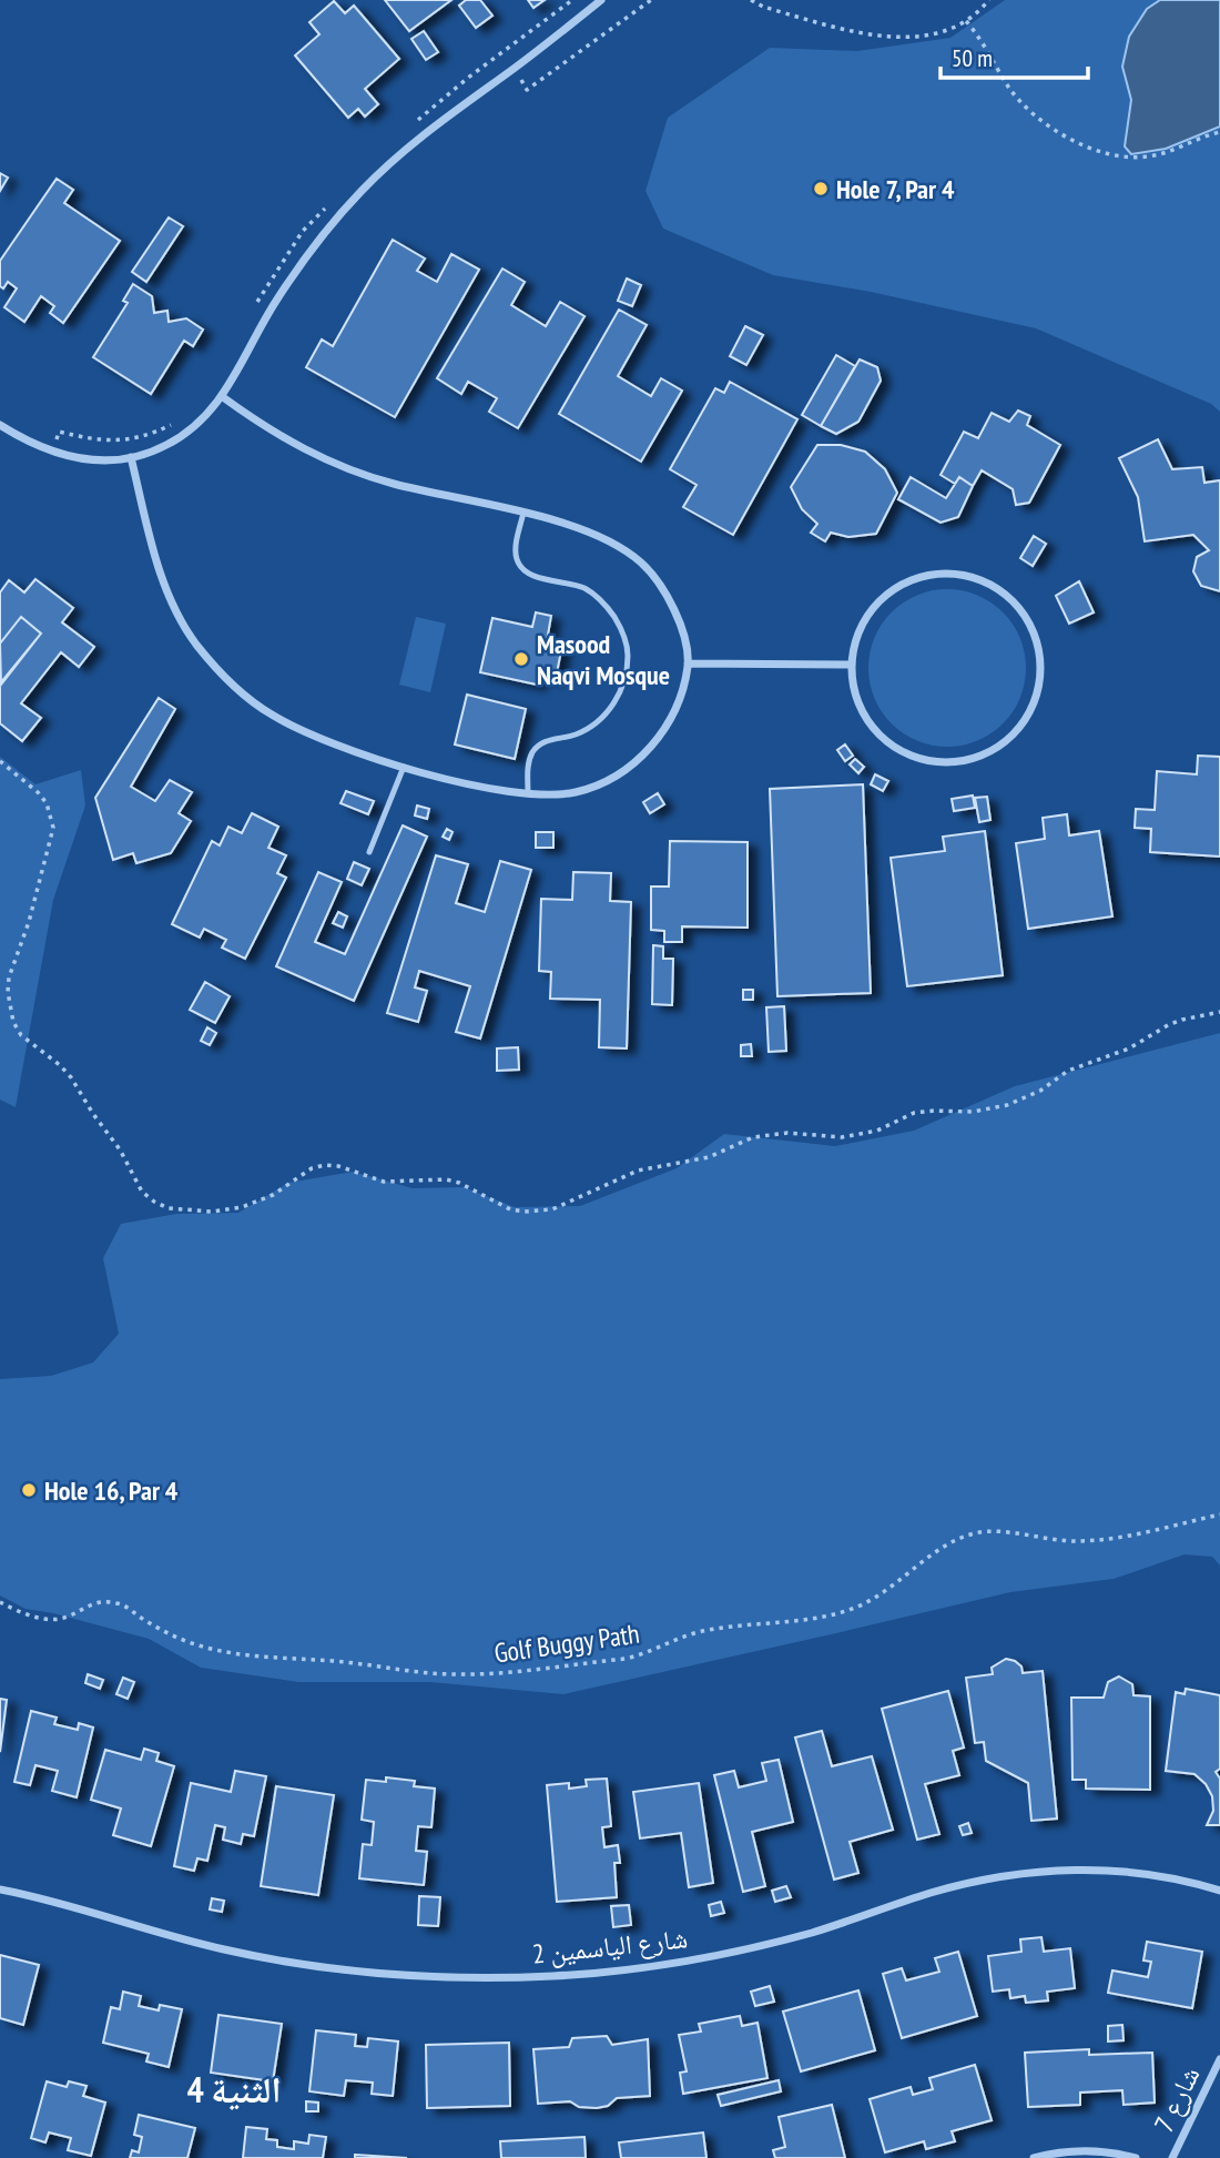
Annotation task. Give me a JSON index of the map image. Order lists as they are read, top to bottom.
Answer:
{
  "streets": {
    "street": ["شارع الياسمين 2", "شارع 7"],
    "path": ["Golf Buggy Path"]
  },
  "districts": ["الثنية 4"],
  "places": ["Hole 7, Par 4", "Masood Naqvi Mosque", "Hole 16, Par 4"],
  "scale_bar": "50 m"
}
